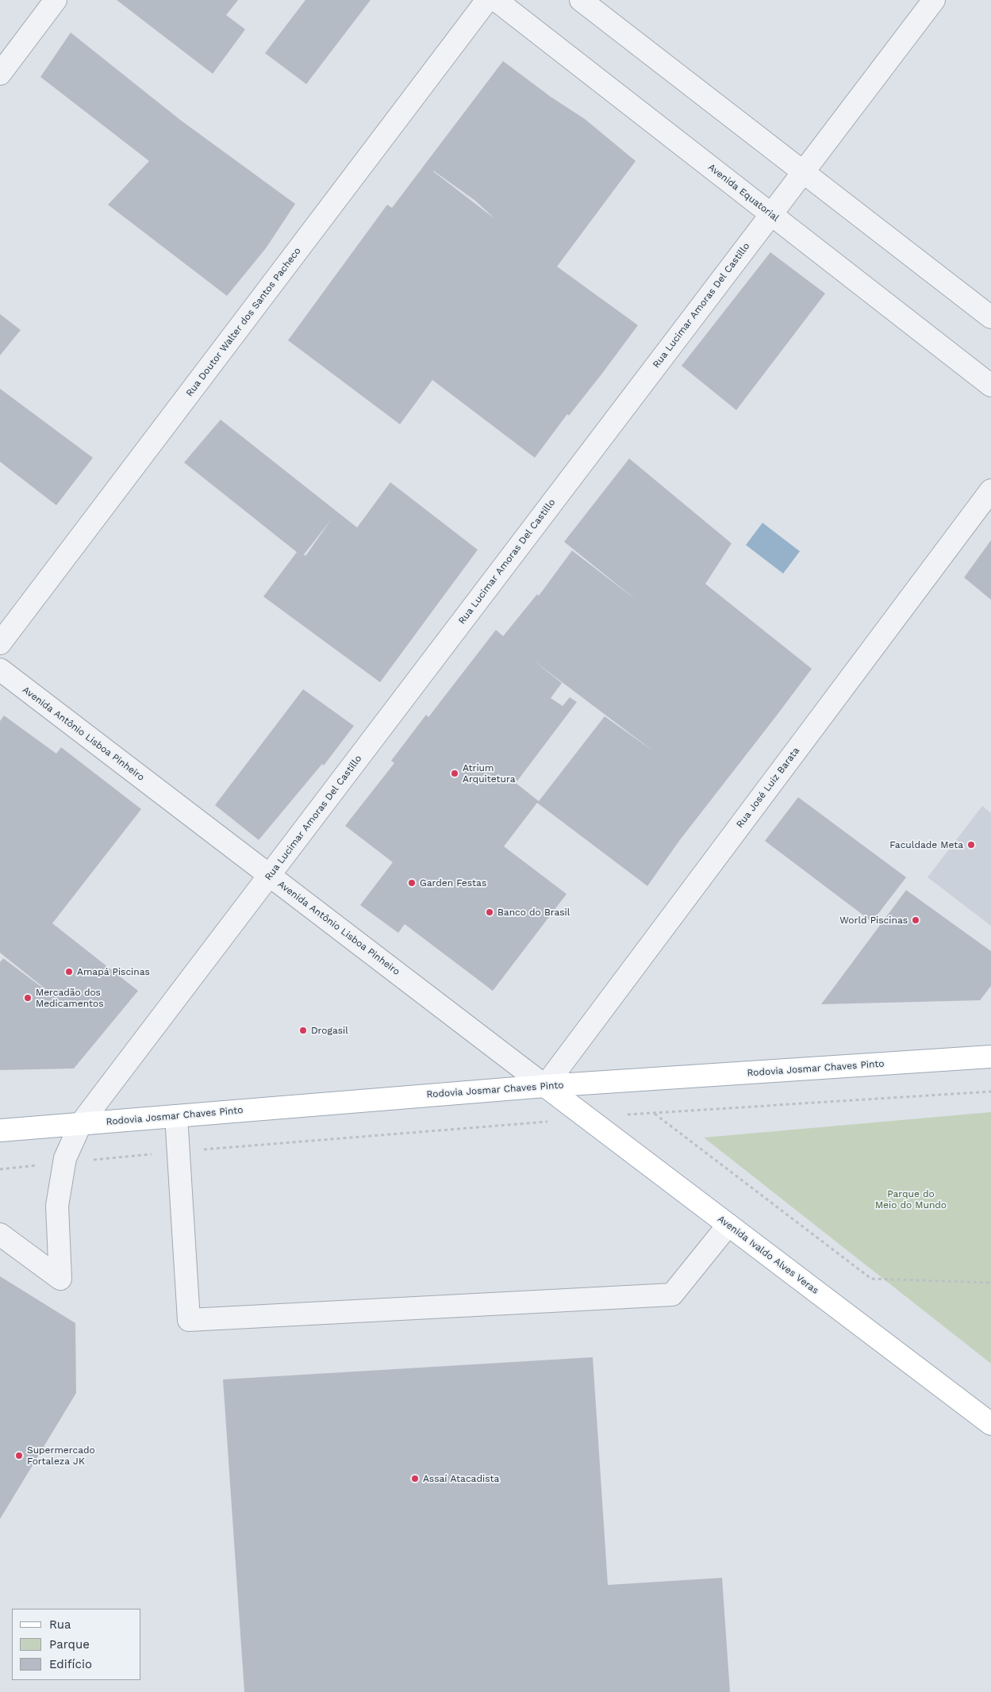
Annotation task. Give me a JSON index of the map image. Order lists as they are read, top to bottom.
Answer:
{
  "streets": {
    "main road": ["Rodovia Josmar Chaves Pinto", "Avenida Ivaldo Alves Veras"],
    "street": [
      "Avenida Equatorial",
      "Rua Lucimar Amoras Del Castillo",
      "Rua Doutor Walter dos Santos Pacheco",
      "Avenida Antônio Lisboa Pinheiro",
      "Rua José Luiz Barata"
    ]
  },
  "crossings": [
    ["Avenida Equatorial", "Rua Lucimar Amoras Del Castillo"],
    ["Rua Lucimar Amoras Del Castillo", "Avenida Antônio Lisboa Pinheiro"],
    ["Rua Lucimar Amoras Del Castillo", "Rodovia Josmar Chaves Pinto"],
    ["Avenida Antônio Lisboa Pinheiro", "Rua José Luiz Barata"],
    ["Avenida Antônio Lisboa Pinheiro", "Rodovia Josmar Chaves Pinto"],
    ["Avenida Antônio Lisboa Pinheiro", "Avenida Ivaldo Alves Veras"],
    ["Rua José Luiz Barata", "Rodovia Josmar Chaves Pinto"],
    ["Rua José Luiz Barata", "Avenida Ivaldo Alves Veras"],
    ["Rodovia Josmar Chaves Pinto", "Avenida Ivaldo Alves Veras"]
  ],
  "parks": ["Parque do Meio do Mundo"],
  "places": [
    "Atrium Arquitetura",
    "Faculdade Meta",
    "Garden Festas",
    "Banco do Brasil",
    "World Piscinas",
    "Amapá Piscinas",
    "Mercadão dos Medicamentos",
    "Drogasil",
    "Supermercado Fortaleza JK",
    "Assaí Atacadista"
  ],
  "legend": ["Rua", "Parque", "Edifício"]
}
